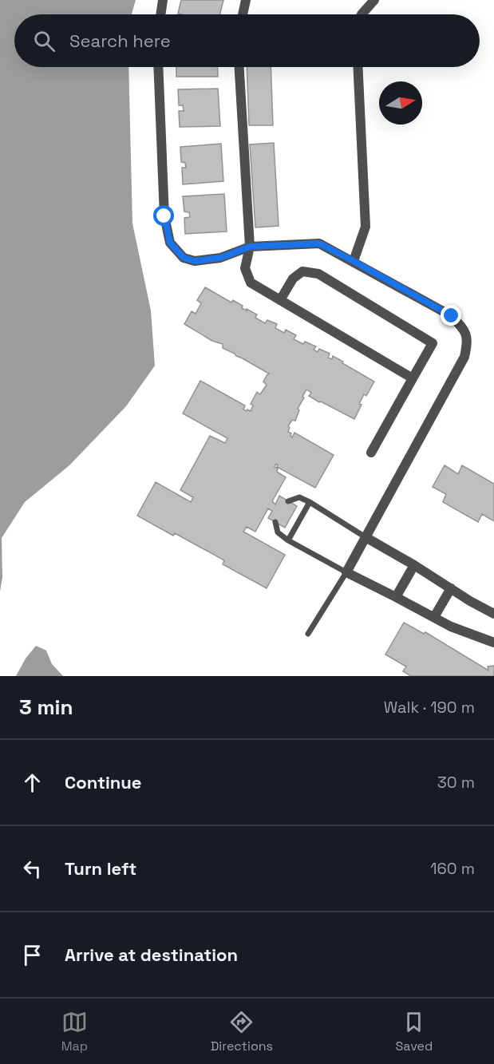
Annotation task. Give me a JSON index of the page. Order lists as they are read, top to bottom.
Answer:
{
  "north": "right",
  "page": {
    "search": "Search here",
    "heading": ["3 min", "Walk · 190 m"],
    "list": [
      ["Continue", "30 m"],
      ["Turn left", "160 m"],
      "Arrive at destination"
    ],
    "nav": ["Map", "Directions", "Saved"]
  }
}
